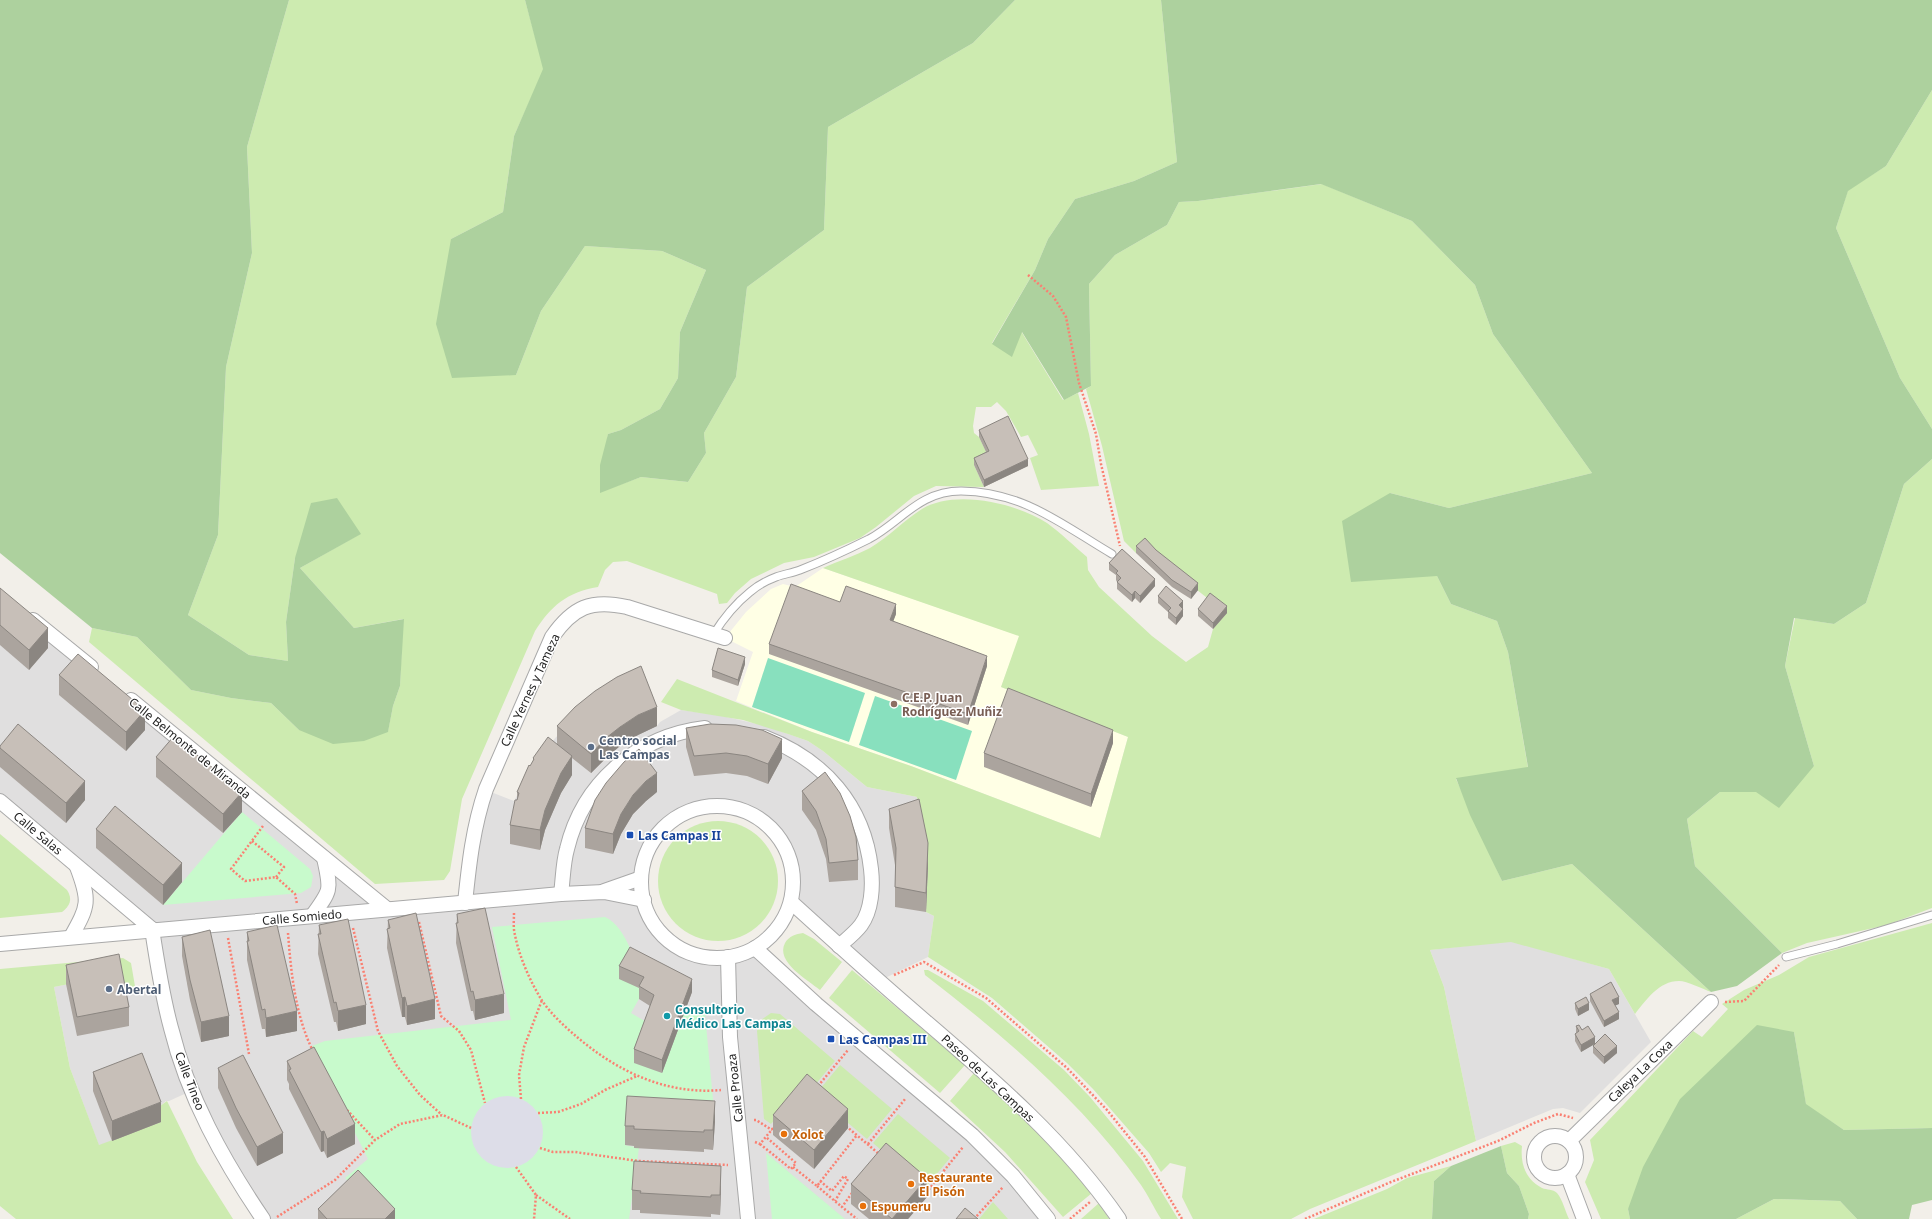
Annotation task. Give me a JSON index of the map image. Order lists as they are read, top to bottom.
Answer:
{
  "streets": {
    "street": [
      "Calle Yernes y Tameza",
      "Calle Belmonte de Miranda",
      "Calle Salas",
      "Calle Somiedo",
      "Caleya La Coxa",
      "Paseo de Las Campas",
      "Calle Tineo",
      "Calle Proaza"
    ]
  },
  "crossings": [
    ["Calle Yernes y Tameza", "Calle Somiedo"],
    ["Calle Belmonte de Miranda", "Calle Somiedo"],
    ["Calle Salas", "Calle Somiedo"],
    ["Calle Salas", "Calle Tineo"],
    ["Calle Somiedo", "Calle Tineo"]
  ],
  "places": {
    "other": [
      "C.E.P. Juan Rodríguez Muñiz",
      "Centro social Las Campas",
      "Abertal",
      "Consultorio Médico Las Campas",
      "Xolot",
      "Restaurante El Pisón",
      "Espumeru"
    ],
    "transit": ["Las Campas II", "Las Campas III"]
  }
}
